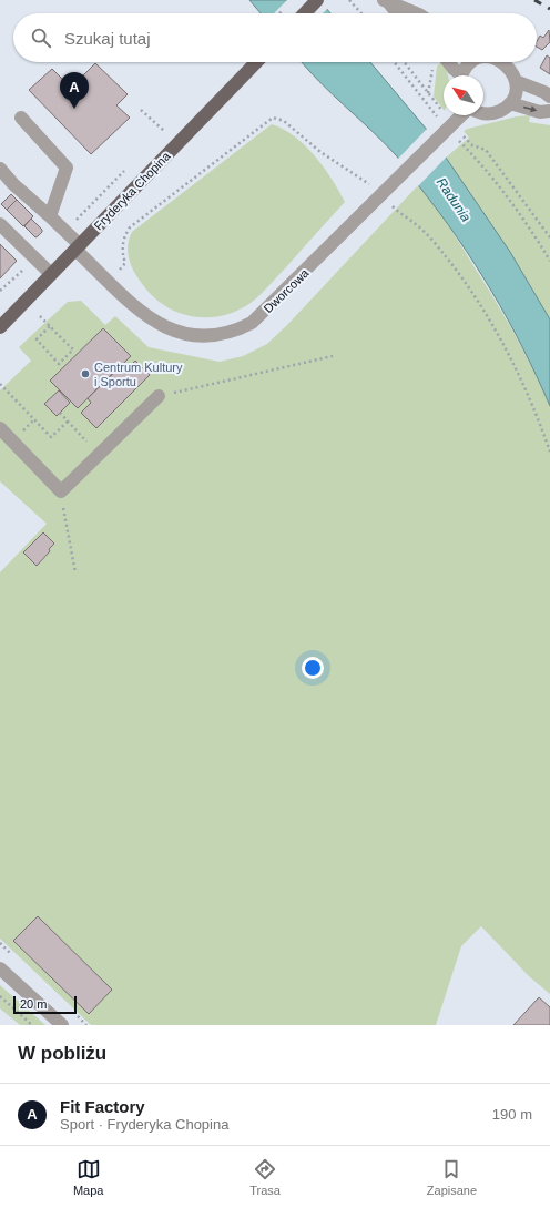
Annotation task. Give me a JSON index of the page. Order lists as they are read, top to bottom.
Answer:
{
  "streets": {
    "main road": ["Fryderyka Chopina"],
    "street": ["Dworcowa"]
  },
  "crossings": [
    ["Fryderyka Chopina", "Dworcowa"]
  ],
  "water": ["Radunia"],
  "places": ["Centrum Kultury i Sportu"],
  "scale_bar": "20 m",
  "north": "top left",
  "page": {
    "search": "Szukaj tutaj",
    "pins": "A",
    "scale": "20 m",
    "heading": "W pobliżu",
    "list": [
      {
        "mark": "A",
        "name": "Fit Factory",
        "note": "Sport · Fryderyka Chopina",
        "value": "190 m"
      }
    ],
    "nav": ["Mapa", "Trasa", "Zapisane"]
  }
}
